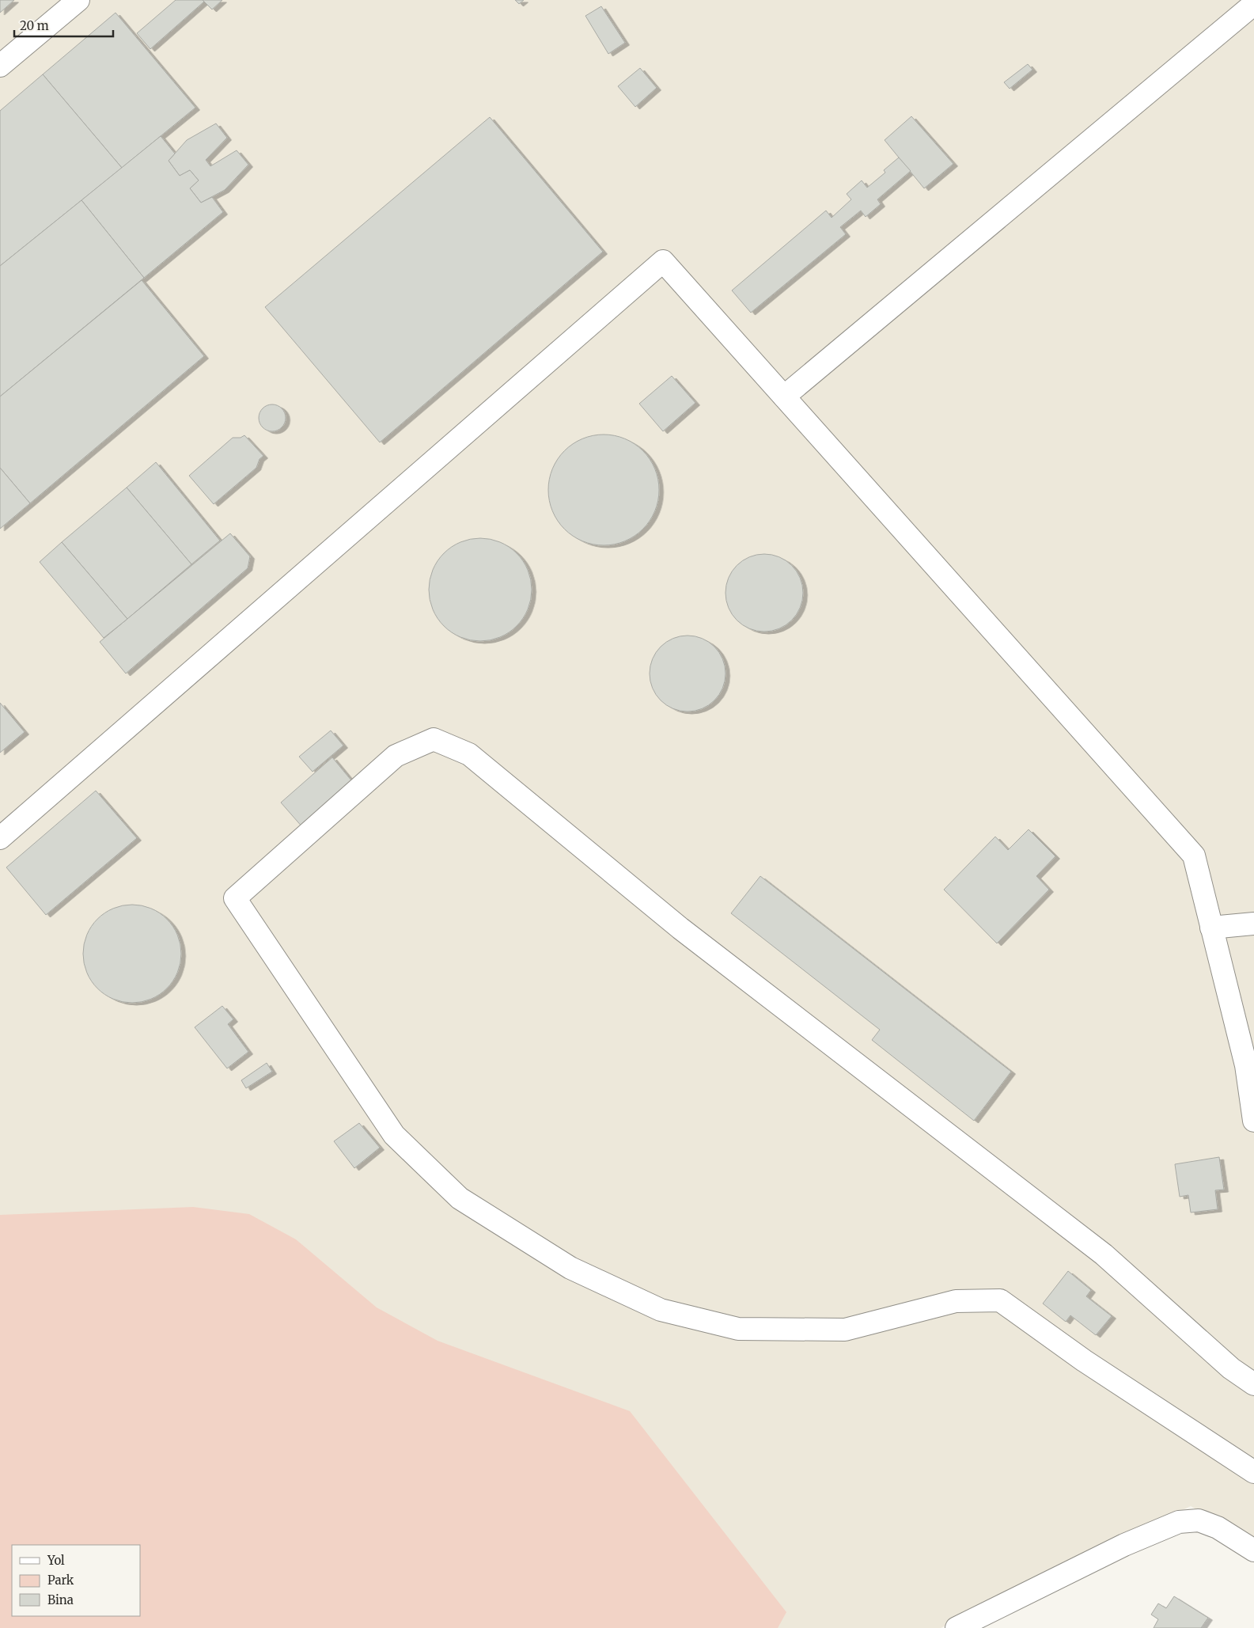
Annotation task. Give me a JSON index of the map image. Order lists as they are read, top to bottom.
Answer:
{
  "legend": ["Yol", "Park", "Bina"],
  "scale_bar": "20 m"
}
